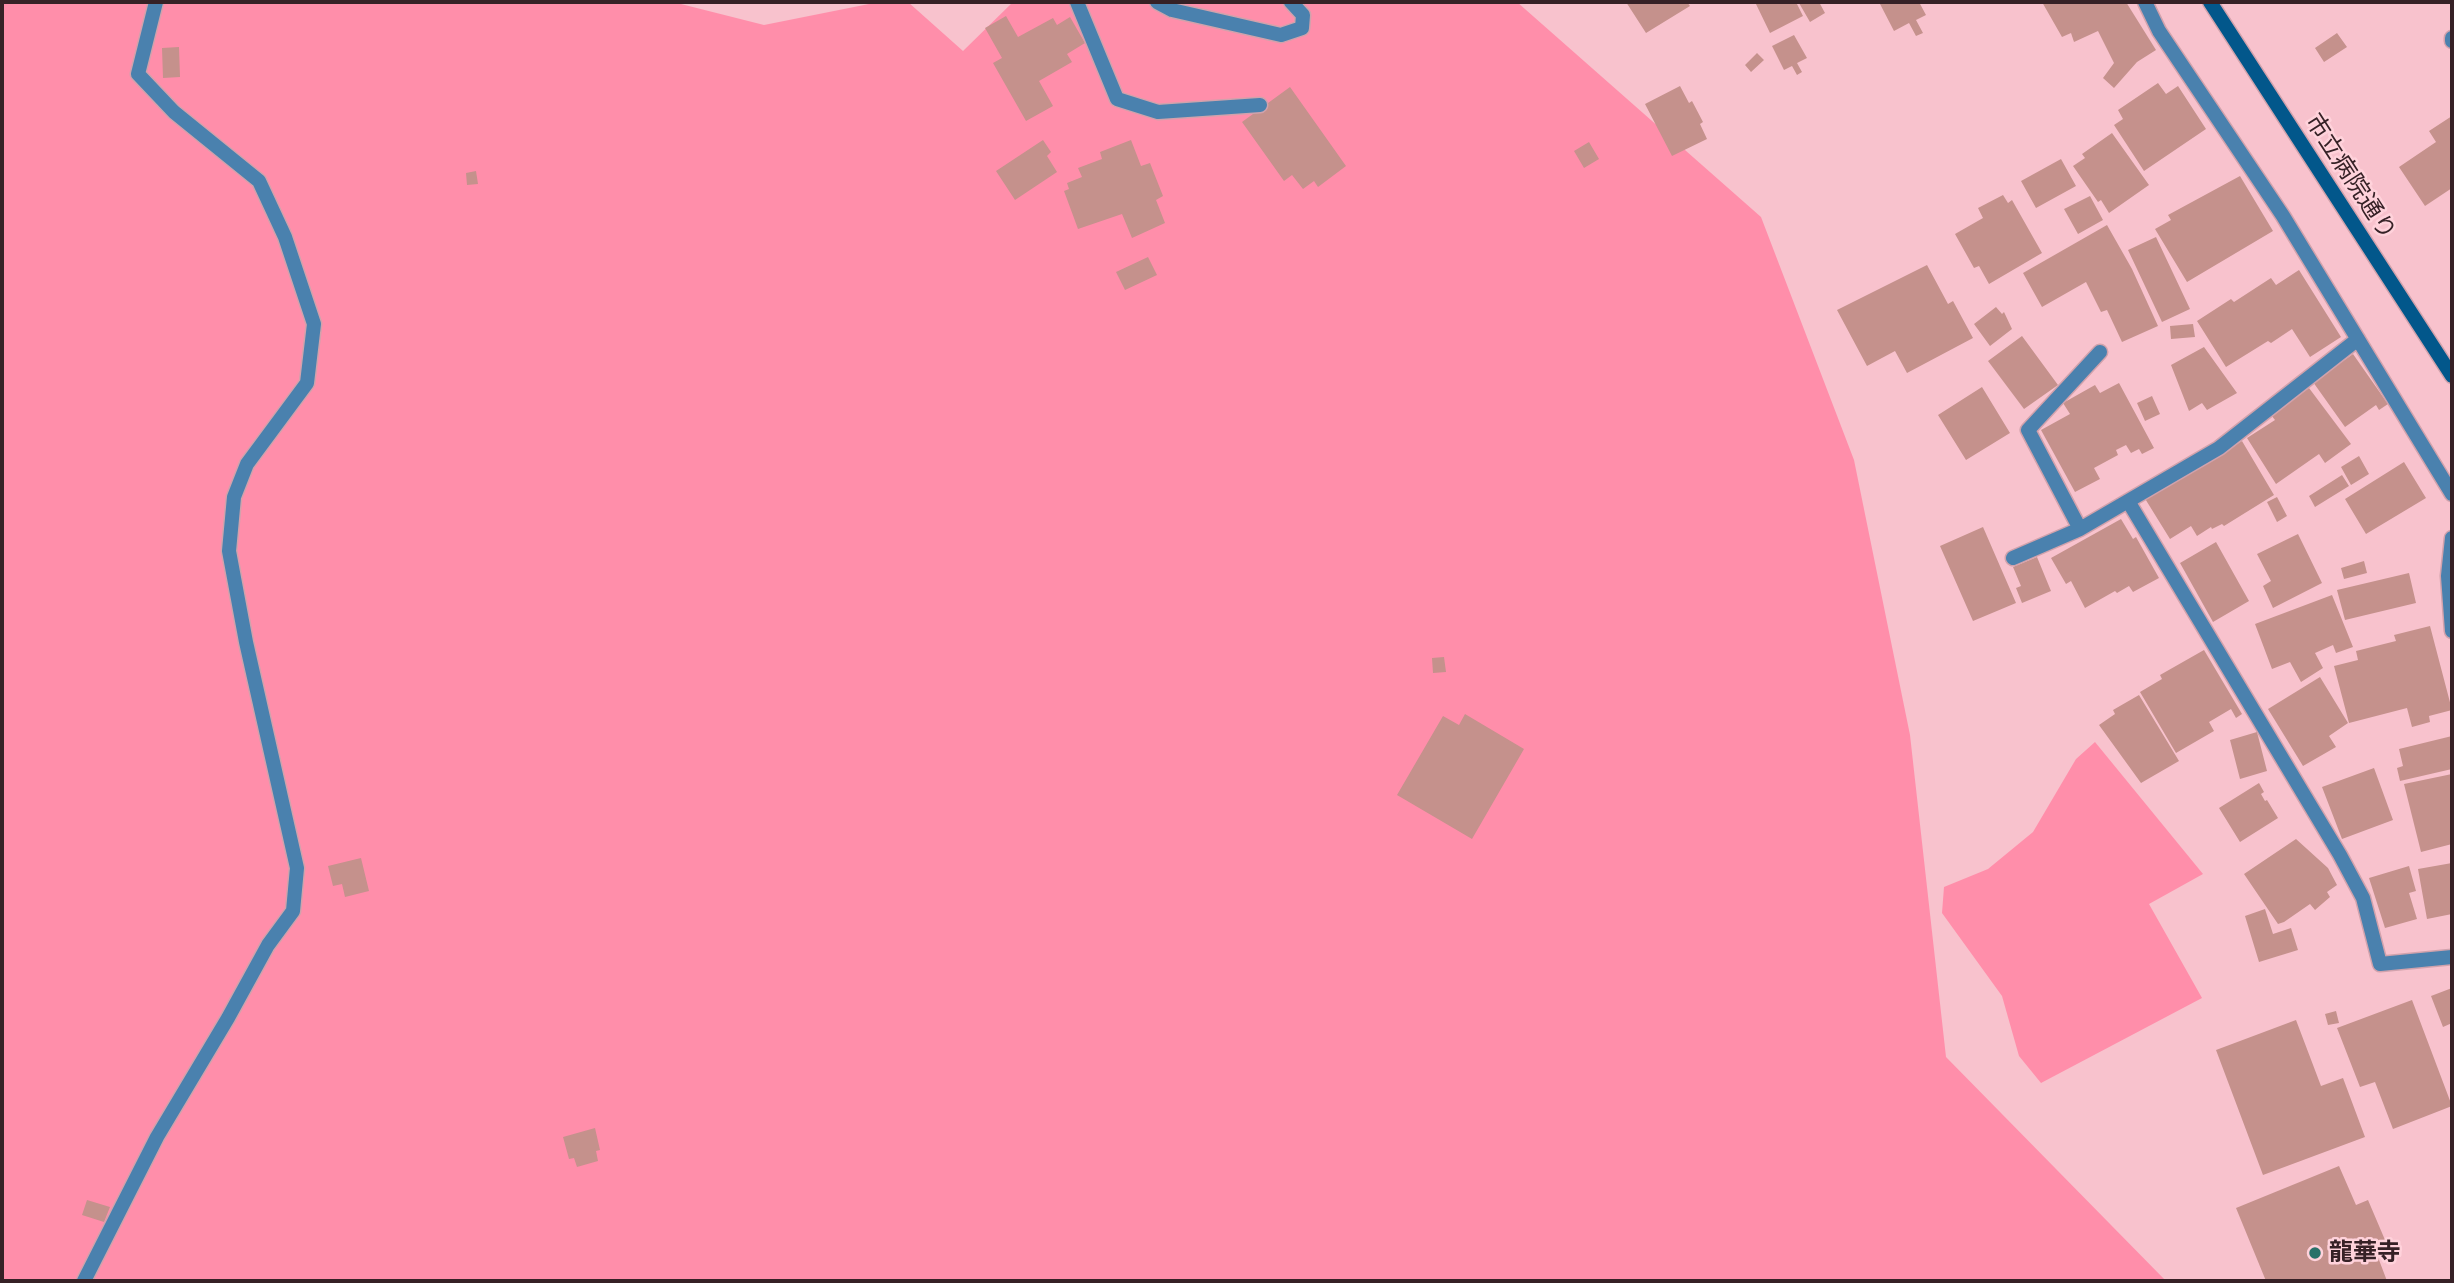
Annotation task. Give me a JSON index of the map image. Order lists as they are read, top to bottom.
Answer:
{
  "streets": {
    "main road": ["市立病院通り"]
  },
  "places": ["龍華寺"]
}
